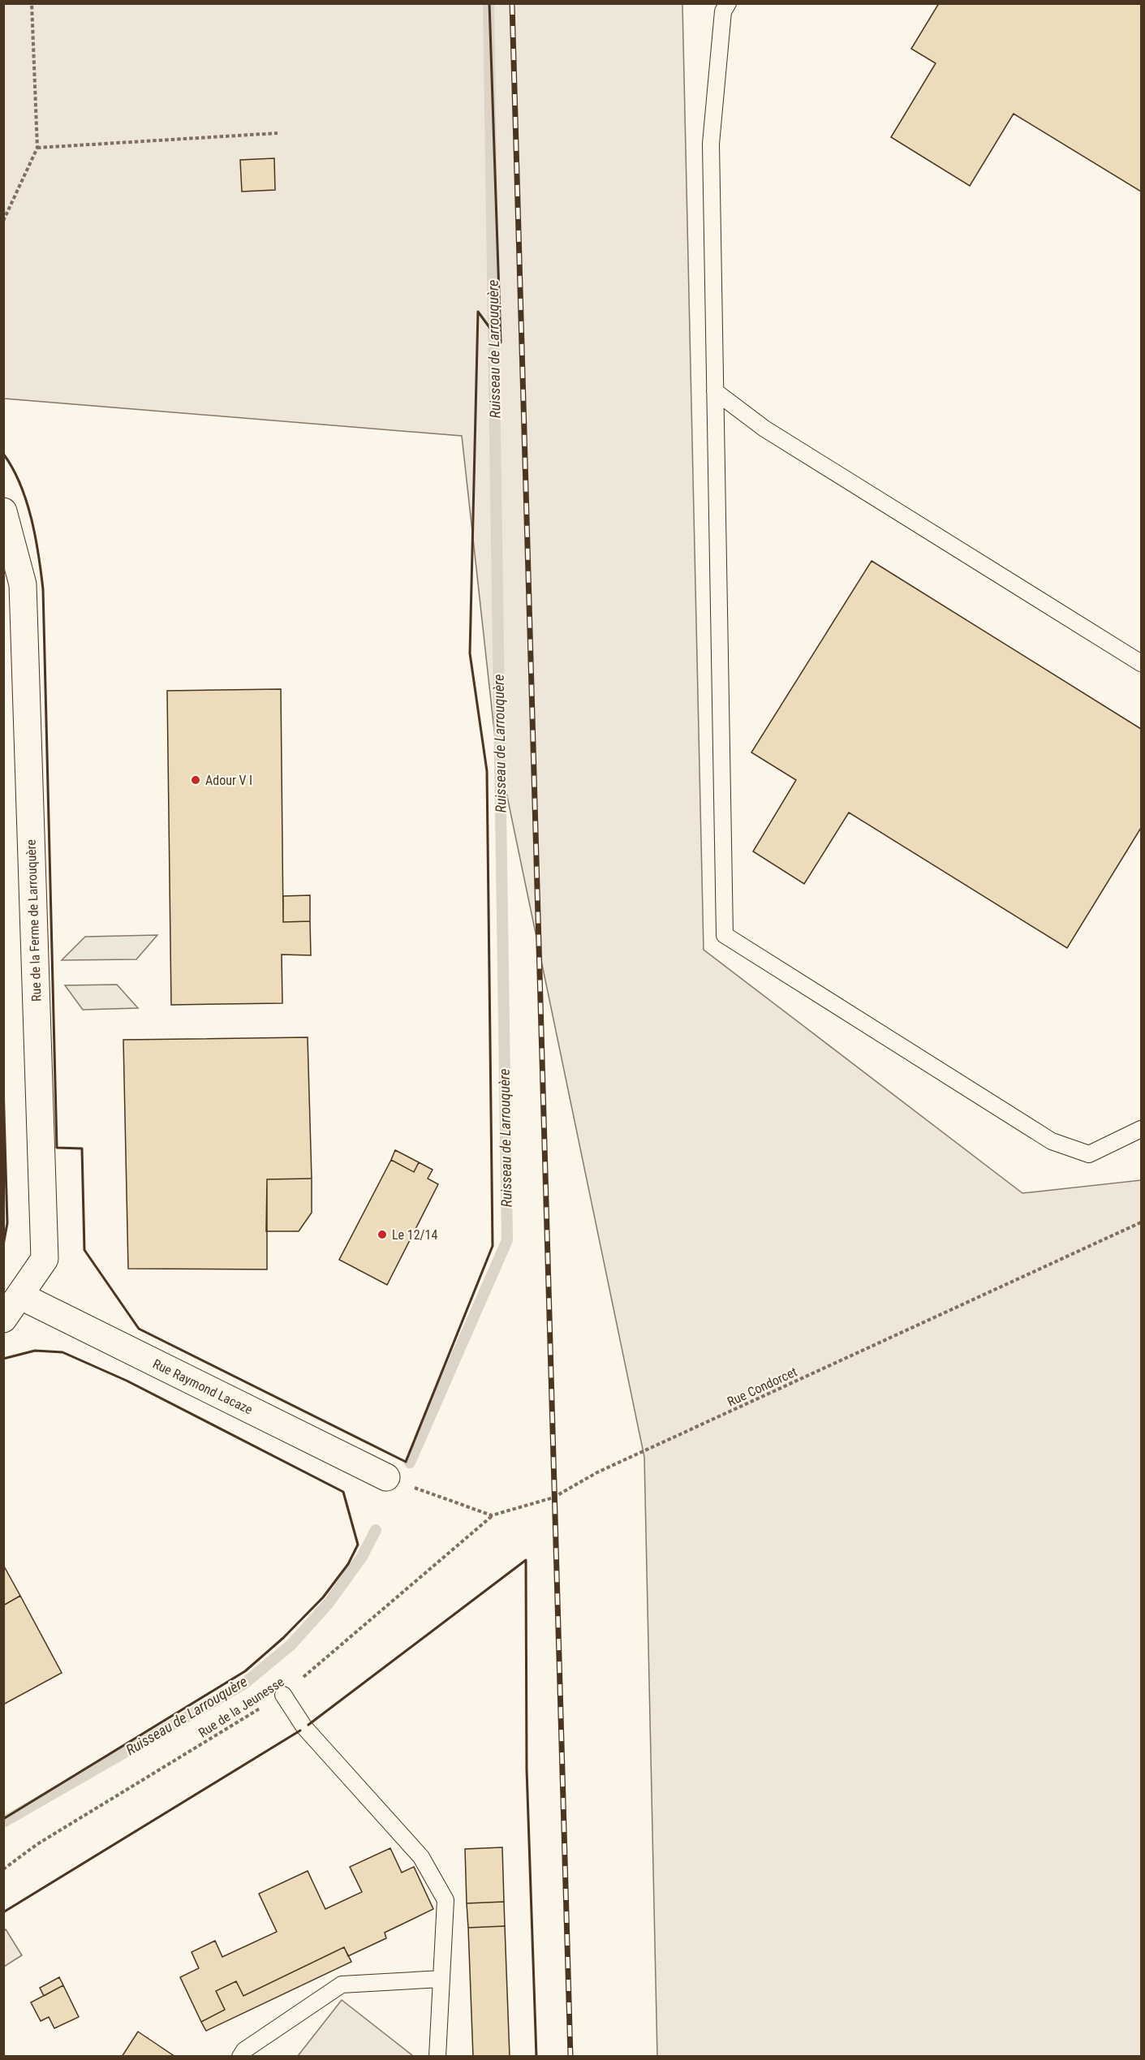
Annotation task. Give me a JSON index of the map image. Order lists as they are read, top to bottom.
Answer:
{
  "streets": {
    "street": ["Rue de la Ferme de Larrouquère", "Rue Raymond Lacaze"],
    "path": ["Rue Condorcet", "Rue de la Jeunesse"]
  },
  "crossings": [
    ["Rue de la Ferme de Larrouquère", "Rue Raymond Lacaze"],
    ["Rue Condorcet", "Rue de la Jeunesse"]
  ],
  "water": ["Ruisseau de Larrouquère"],
  "places": ["Adour V I", "Le 12/14"]
}
